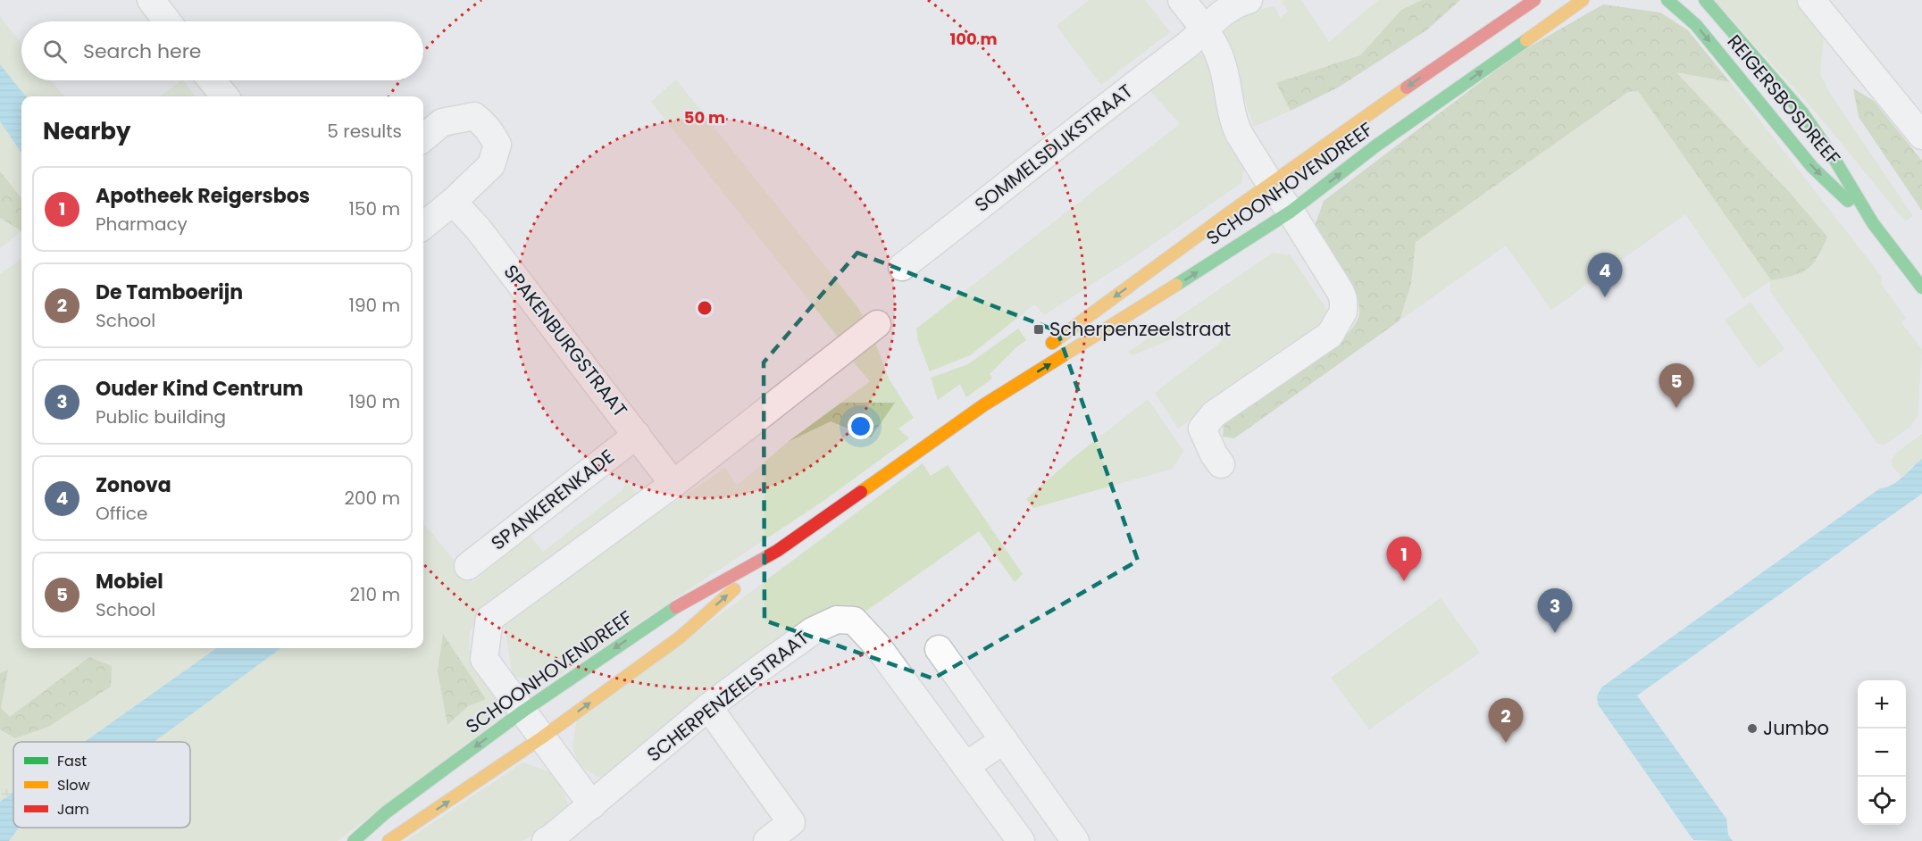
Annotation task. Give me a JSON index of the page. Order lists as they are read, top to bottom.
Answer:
{
  "streets": {
    "street": [
      "REIGERSBOSDREEF",
      "SOMMELSDIJKSTRAAT",
      "SCHOONHOVENDREEF",
      "SPAKENBURGSTRAAT",
      "SPANKERENKADE",
      "SCHERPENZEELSTRAAT"
    ]
  },
  "crossings": [
    ["SPAKENBURGSTRAAT", "SPANKERENKADE"]
  ],
  "places": {
    "transit": ["Scherpenzeelstraat"],
    "other": ["Jumbo"]
  },
  "legend": ["Fast", "Slow", "Jam"],
  "page": {
    "search": "Search here",
    "heading": ["Nearby", "5 results"],
    "list": [
      {
        "mark": "1",
        "name": "Apotheek Reigersbos",
        "note": "Pharmacy",
        "value": "150 m"
      },
      {
        "mark": "2",
        "name": "De Tamboerijn",
        "note": "School",
        "value": "190 m"
      },
      {
        "mark": "3",
        "name": "Ouder Kind Centrum",
        "note": "Public building",
        "value": "190 m"
      },
      {
        "mark": "4",
        "name": "Zonova",
        "note": "Office",
        "value": "200 m"
      },
      {
        "mark": "5",
        "name": "Mobiel",
        "note": "School",
        "value": "210 m"
      }
    ],
    "pins": [
      "4",
      "5",
      "1",
      "3",
      "2"
    ],
    "map_buttons": ["+", "−"]
  },
  "rings": ["100 m", "50 m"]
}
